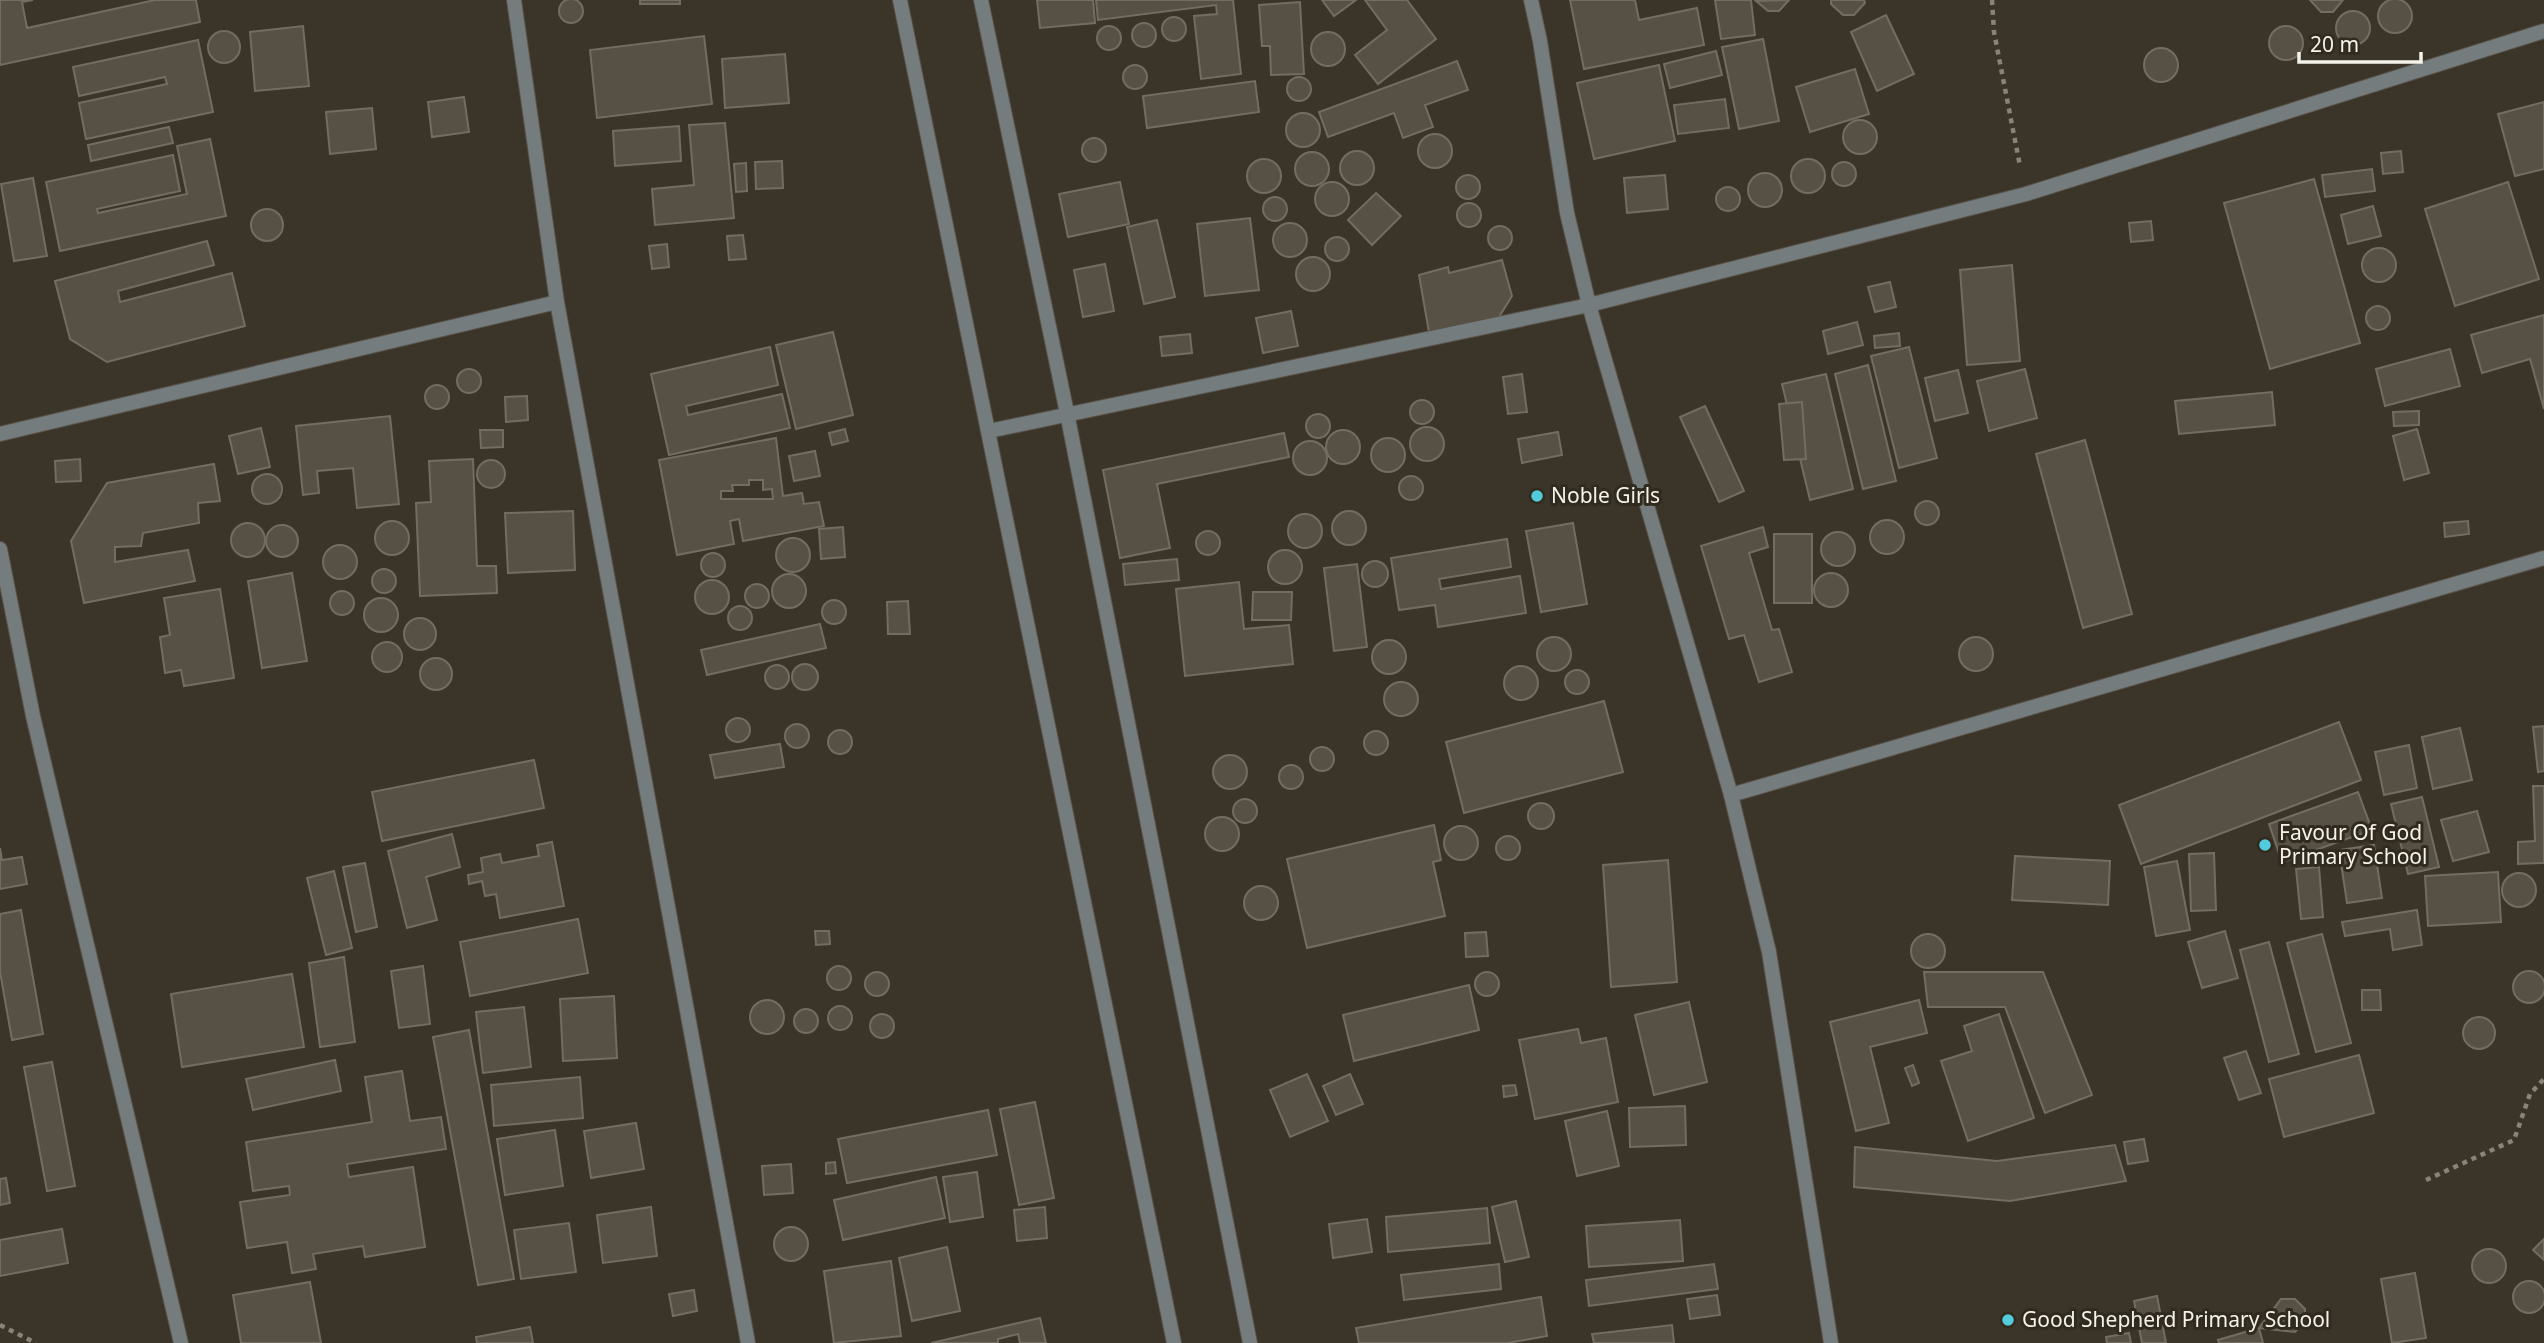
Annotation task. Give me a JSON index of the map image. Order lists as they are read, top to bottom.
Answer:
{
  "places": ["Noble Girls", "Favour Of God Primary School", "Good Shepherd Primary School"],
  "scale_bar": "20 m"
}
